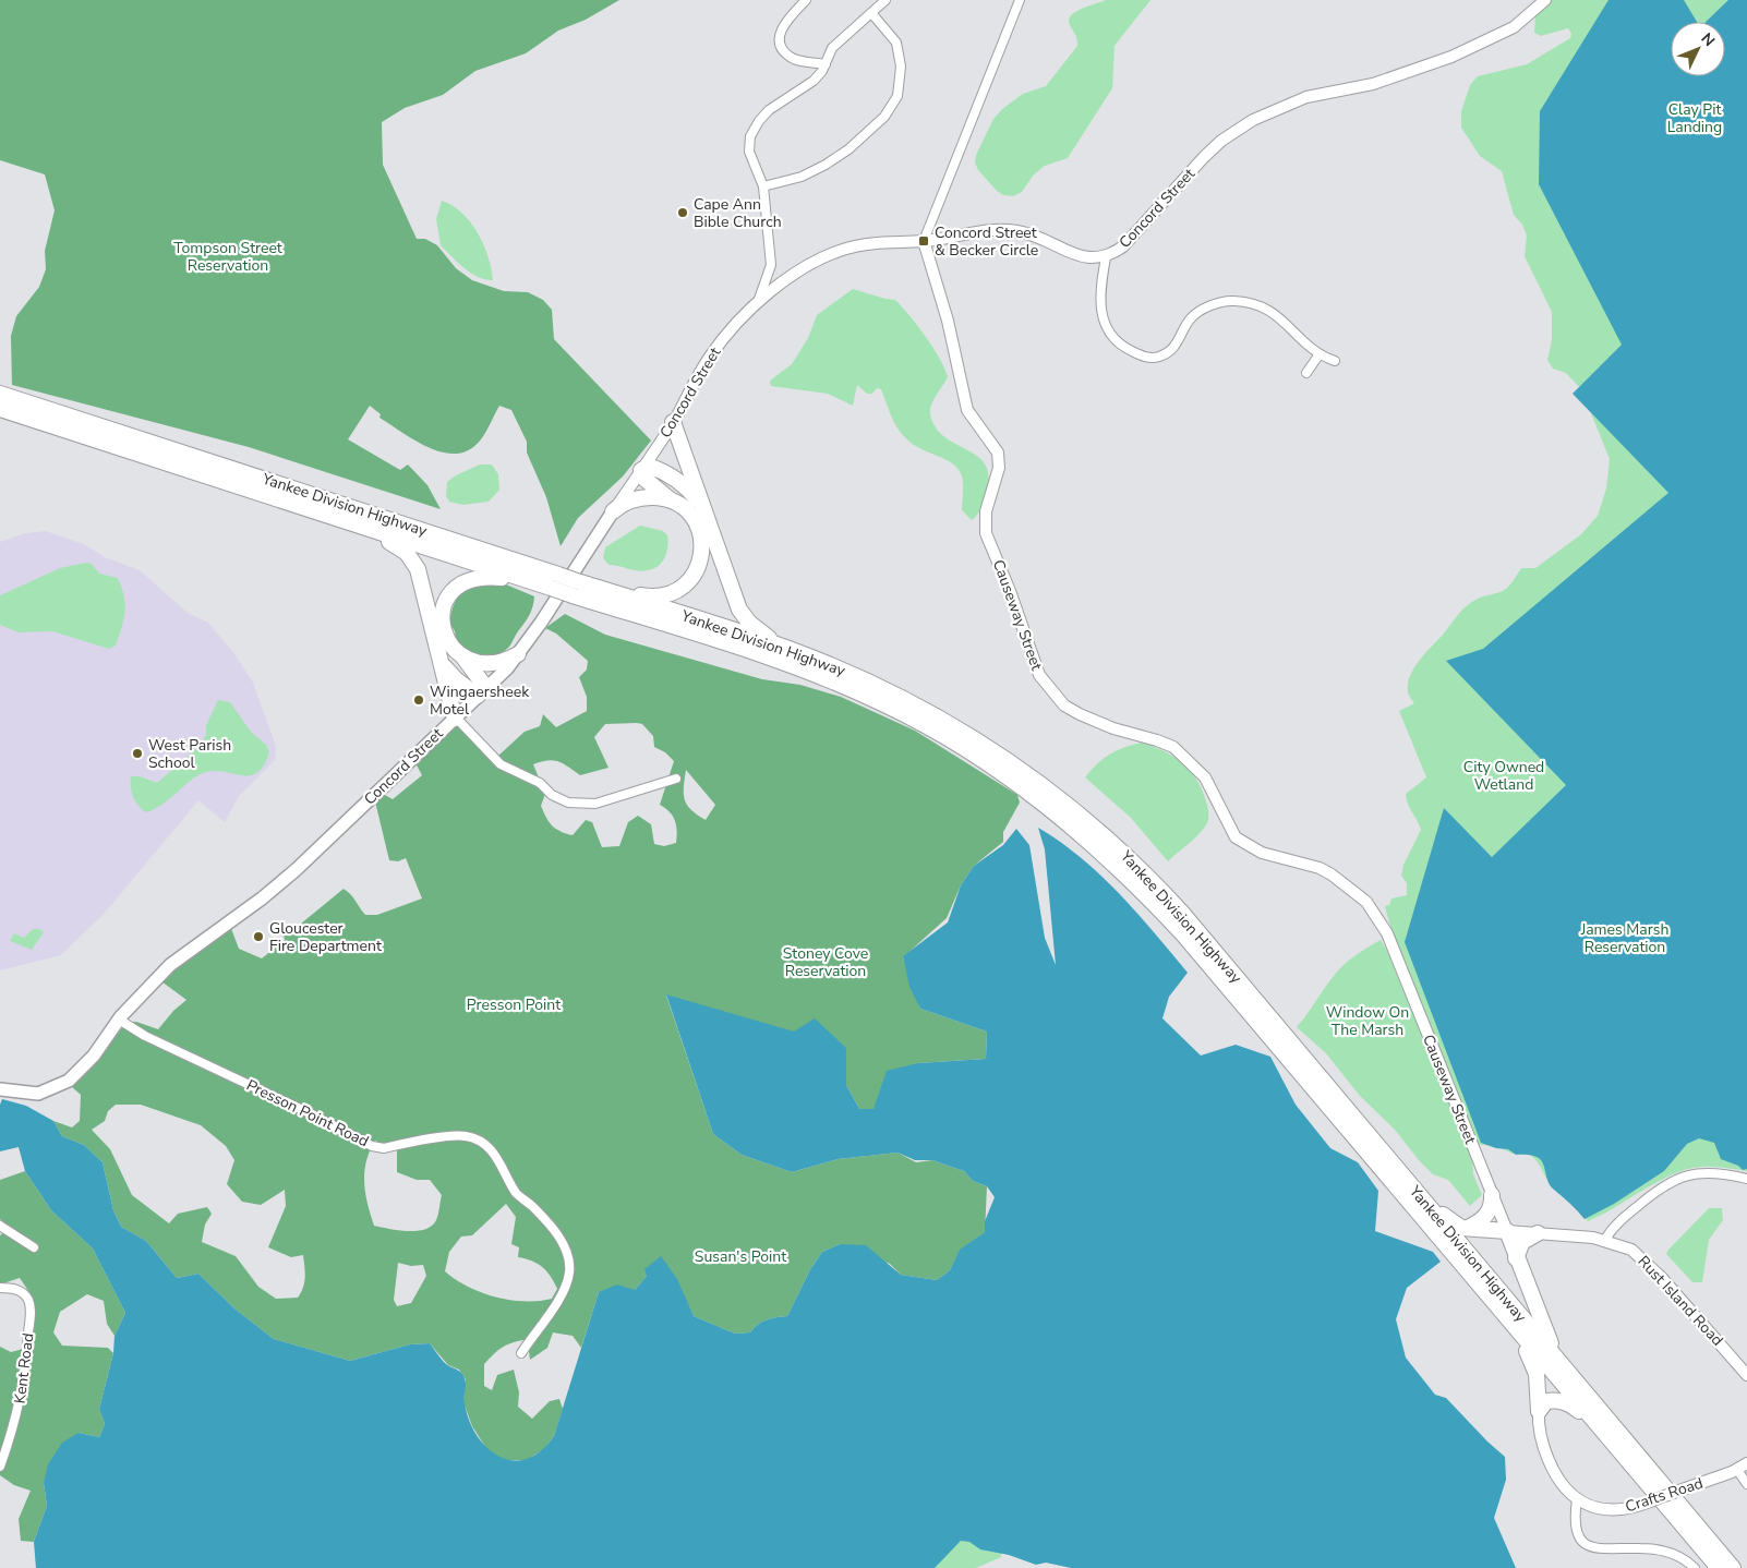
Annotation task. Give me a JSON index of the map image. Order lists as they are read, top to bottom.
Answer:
{
  "streets": {
    "highway": ["Yankee Division Highway"],
    "main road": ["Concord Street"],
    "street": [
      "Causeway Street",
      "Presson Point Road",
      "Rust Island Road",
      "Kent Road",
      "Crafts Road"
    ]
  },
  "crossings": [
    ["Concord Street", "Causeway Street"],
    ["Concord Street", "Presson Point Road"],
    ["Causeway Street", "Rust Island Road"]
  ],
  "parks": [
    "Clay Pit Landing",
    "Tompson Street Reservation",
    "City Owned Wetland",
    "James Marsh Reservation",
    "Stoney Cove Reservation",
    "Presson Point",
    "Window On The Marsh",
    "Susan's Point"
  ],
  "places": {
    "other": [
      "Cape Ann Bible Church",
      "Wingaersheek Motel",
      "West Parish School",
      "Gloucester Fire Department"
    ],
    "transit": ["Concord Street & Becker Circle"]
  },
  "north": "top right"
}
